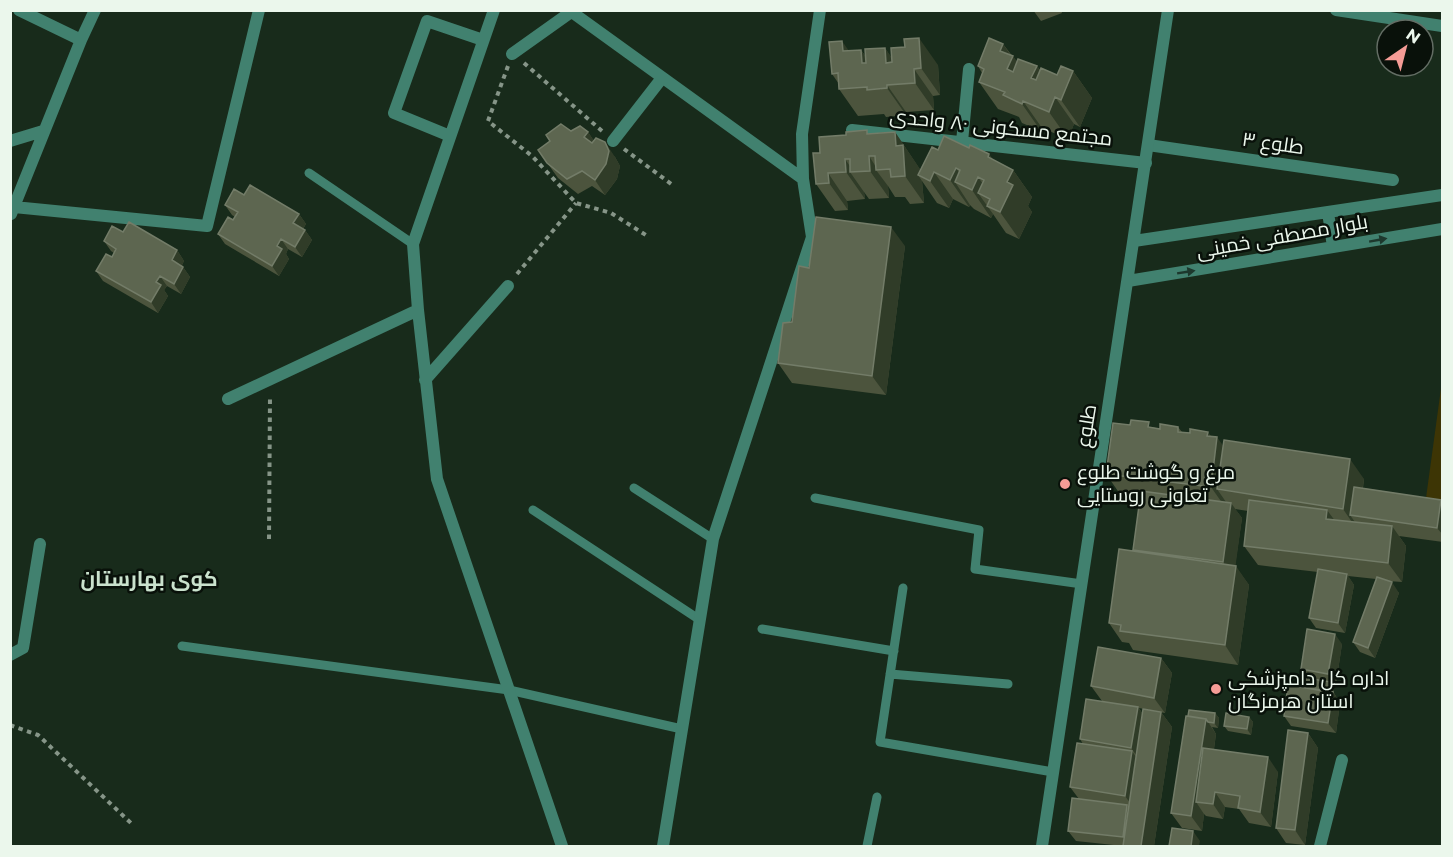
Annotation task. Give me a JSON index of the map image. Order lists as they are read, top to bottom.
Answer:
{
  "streets": {
    "street": [
      "مجتمع مسکونی ۸۰ واحدی",
      "طلوع ۳",
      "بلوار مصطفی خمینی",
      "طلوع"
    ]
  },
  "crossings": [
    ["مجتمع مسکونی ۸۰ واحدی", "طلوع"],
    ["طلوع ۳", "طلوع"],
    ["بلوار مصطفی خمینی", "طلوع"]
  ],
  "districts": ["کوی بهارستان"],
  "places": ["مرغ و گوشت طلوع تعاونی روستایی", "اداره کل دامپزشکی استان هرمزگان"],
  "north": "top right"
}
